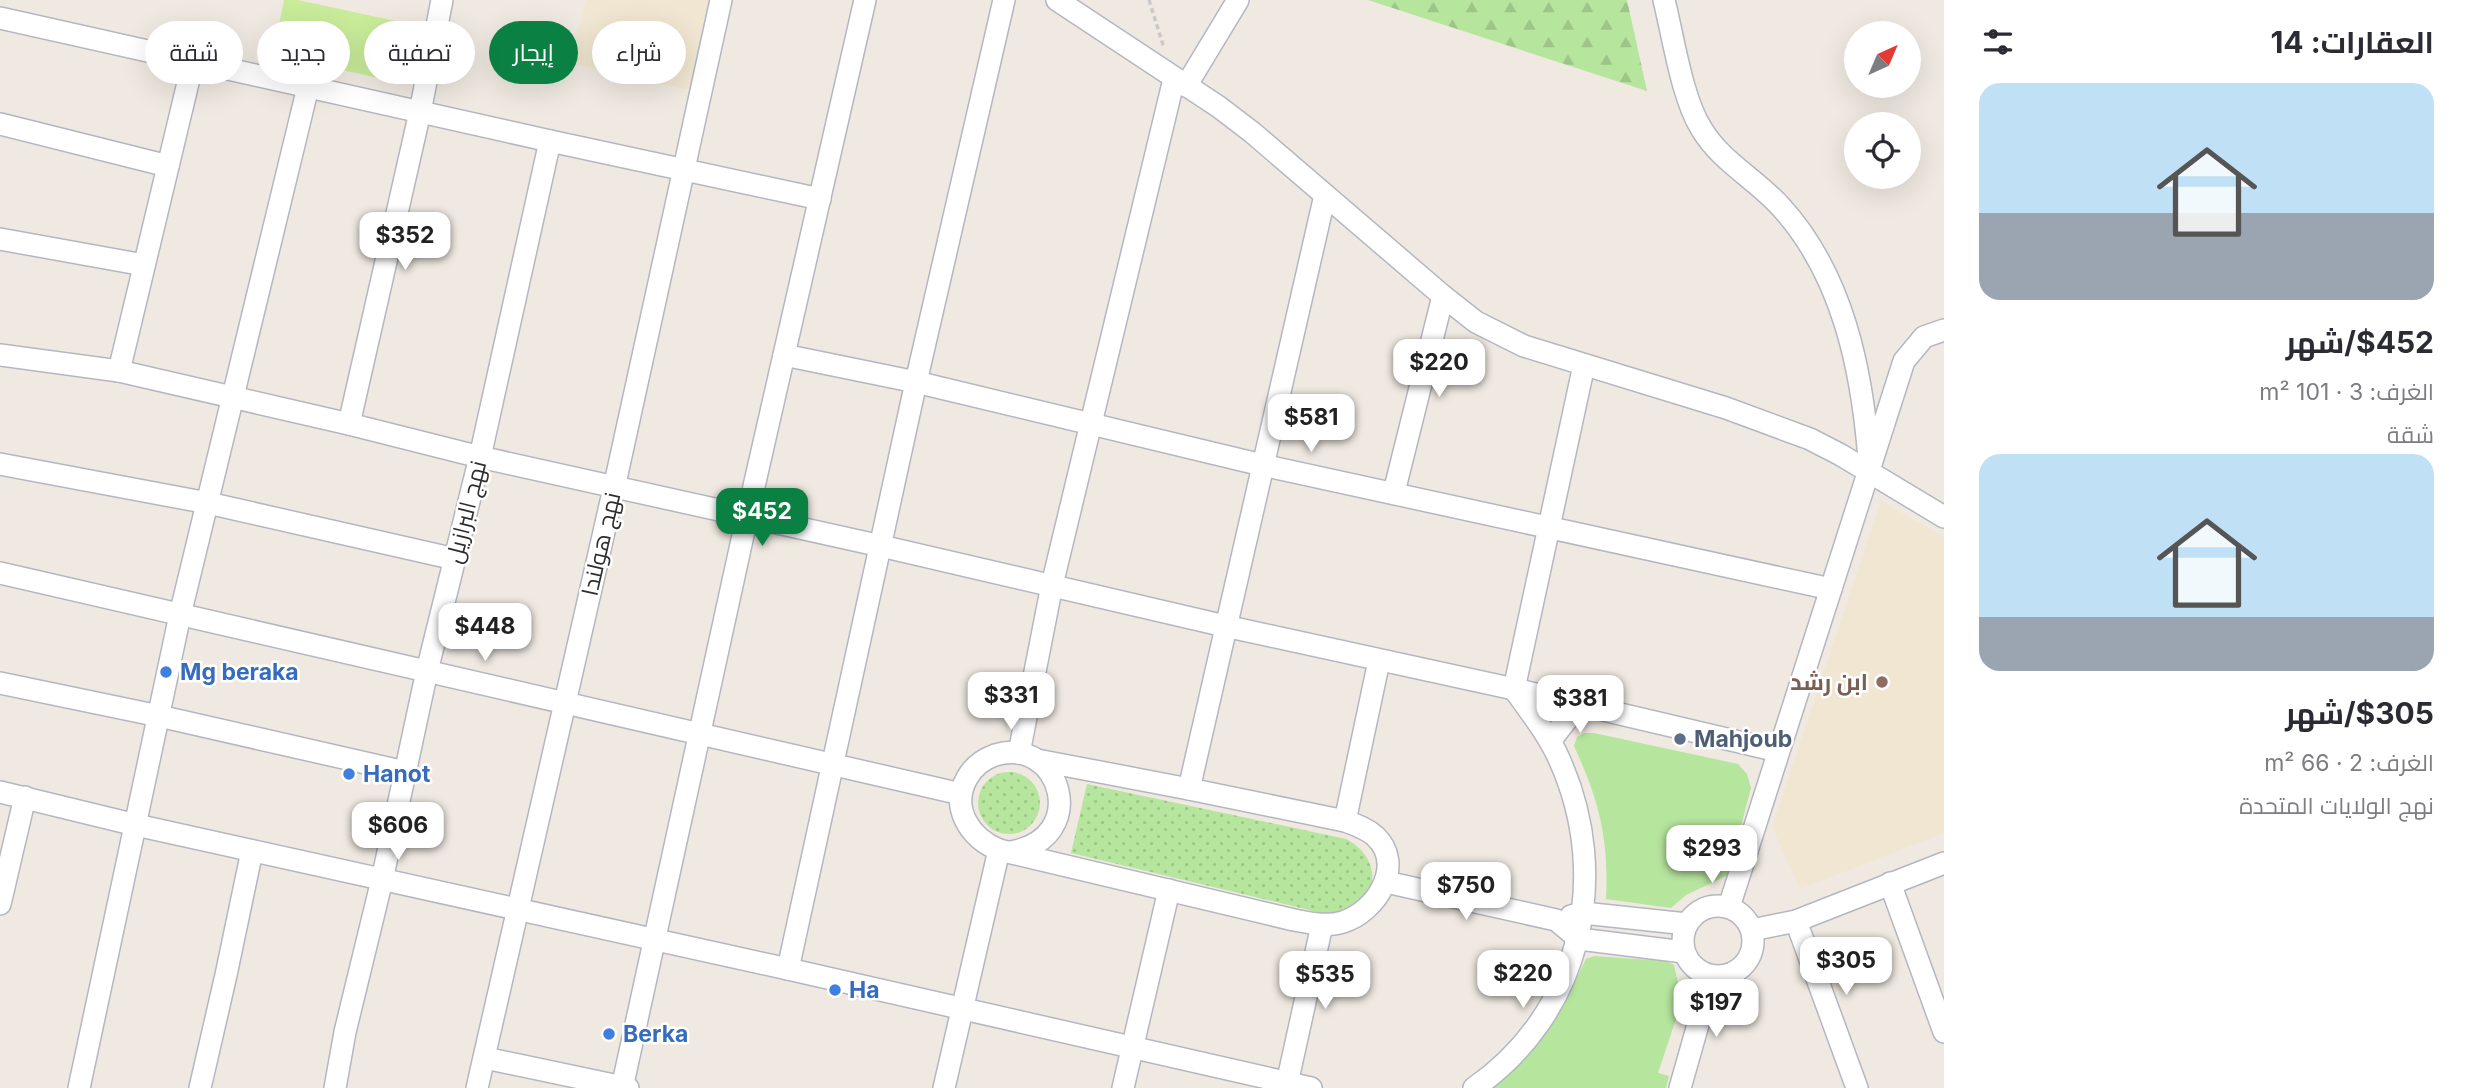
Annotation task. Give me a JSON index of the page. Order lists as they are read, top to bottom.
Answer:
{
  "streets": {
    "street": ["نهج البرازيل", "نهج هولندا"]
  },
  "places": [
    "Mg beraka",
    "ابن رشد",
    "Mahjoub",
    "Hanot",
    "Ha",
    "Berka"
  ],
  "north": "top right",
  "page": {
    "heading": "العقارات: 14",
    "chip": [
      "شراء",
      "إيجار",
      "تصفية",
      "جديد",
      "شقة"
    ],
    "list": [
      {
        "name": "$452/شهر",
        "note": "الغرف: 3 · 101 m² · شقة"
      },
      {
        "name": "$305/شهر",
        "note": "الغرف: 2 · 66 m² · نهج الولايات المتحدة"
      }
    ],
    "price": [
      "$352",
      "$220",
      "$581",
      "$452",
      "$448",
      "$331",
      "$381",
      "$606",
      "$293",
      "$750",
      "$305",
      "$220",
      "$535",
      "$197"
    ]
  }
}
